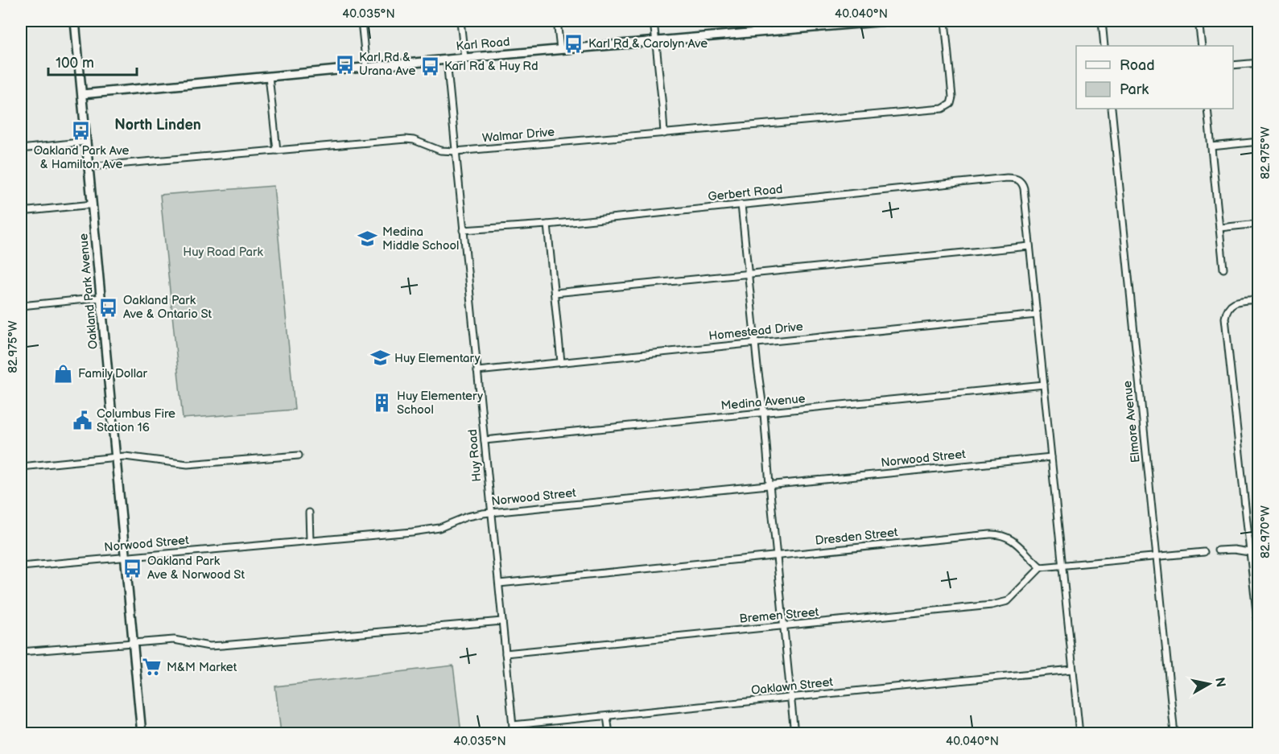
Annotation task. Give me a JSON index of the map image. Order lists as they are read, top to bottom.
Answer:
{
  "streets": {
    "main road": ["Karl Road", "Oakland Park Avenue"],
    "street": [
      "Walmar Drive",
      "Gerbert Road",
      "Homestead Drive",
      "Medina Avenue",
      "Elmore Avenue",
      "Huy Road",
      "Norwood Street",
      "Dresden Street",
      "Bremen Street",
      "Oaklawn Street"
    ]
  },
  "crossings": [
    ["Karl Road", "Oakland Park Avenue"],
    ["Karl Road", "Huy Road"],
    ["Walmar Drive", "Oakland Park Avenue"],
    ["Walmar Drive", "Huy Road"],
    ["Gerbert Road", "Huy Road"],
    ["Oakland Park Avenue", "Norwood Street"],
    ["Homestead Drive", "Huy Road"],
    ["Medina Avenue", "Huy Road"],
    ["Huy Road", "Norwood Street"],
    ["Huy Road", "Dresden Street"],
    ["Huy Road", "Bremen Street"],
    ["Huy Road", "Oaklawn Street"],
    ["Dresden Street", "Bremen Street"]
  ],
  "districts": ["North Linden"],
  "parks": ["Huy Road Park"],
  "places": {
    "bus stop": [
      "Karl Rd & Carolyn Ave",
      "Karl Rd & Urana Ave",
      "Karl Rd & Huy Rd",
      "Oakland Park Ave & Hamilton Ave",
      "Oakland Park Ave & Ontario St",
      "Oakland Park Ave & Norwood St"
    ],
    "school or university": ["Medina Middle School", "Huy Elementary"],
    "shop": ["Family Dollar"],
    "building": ["Huy Elementery School"],
    "public building": ["Columbus Fire Station 16"],
    "supermarket": ["M&M Market"]
  },
  "legend": ["Road", "Park"],
  "scale_bar": "100 m",
  "north": "right",
  "coordinates": [
    "40.035°N",
    "40.040°N",
    "82.975°W",
    "82.970°W"
  ]
}
